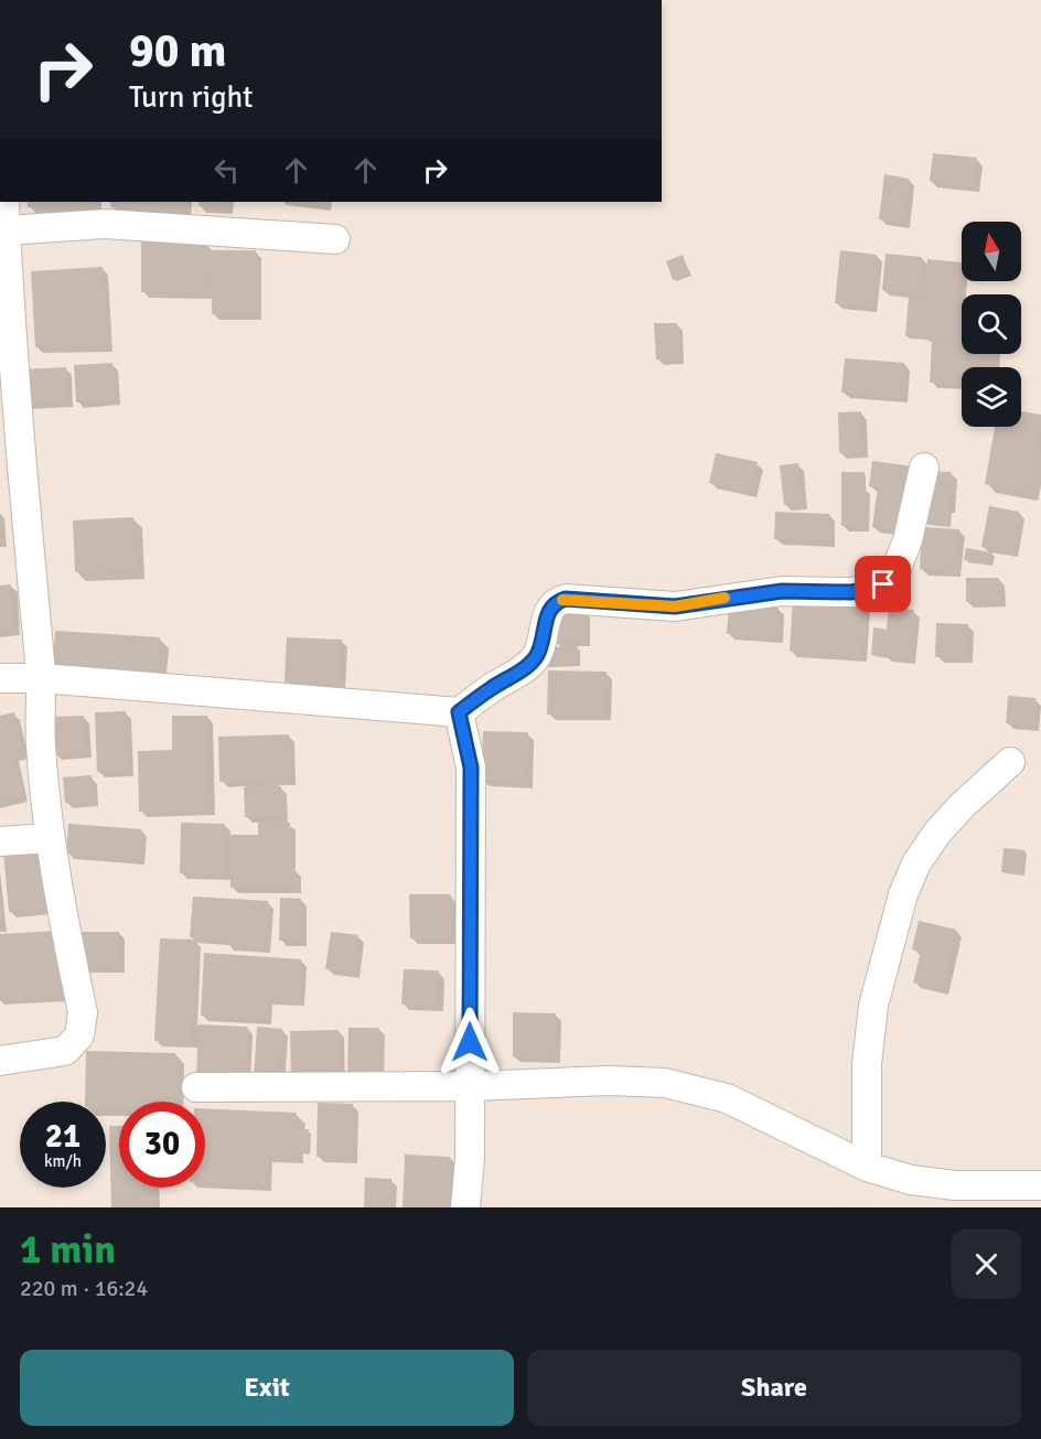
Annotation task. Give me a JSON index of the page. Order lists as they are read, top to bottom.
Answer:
{
  "north": "top",
  "page": {
    "turn": ["90 m", "Turn right"],
    "speed": "21 km/h",
    "limit": "30",
    "heading": ["1 min", "220 m · 16:24"],
    "buttons": ["Exit", "Share"]
  }
}
